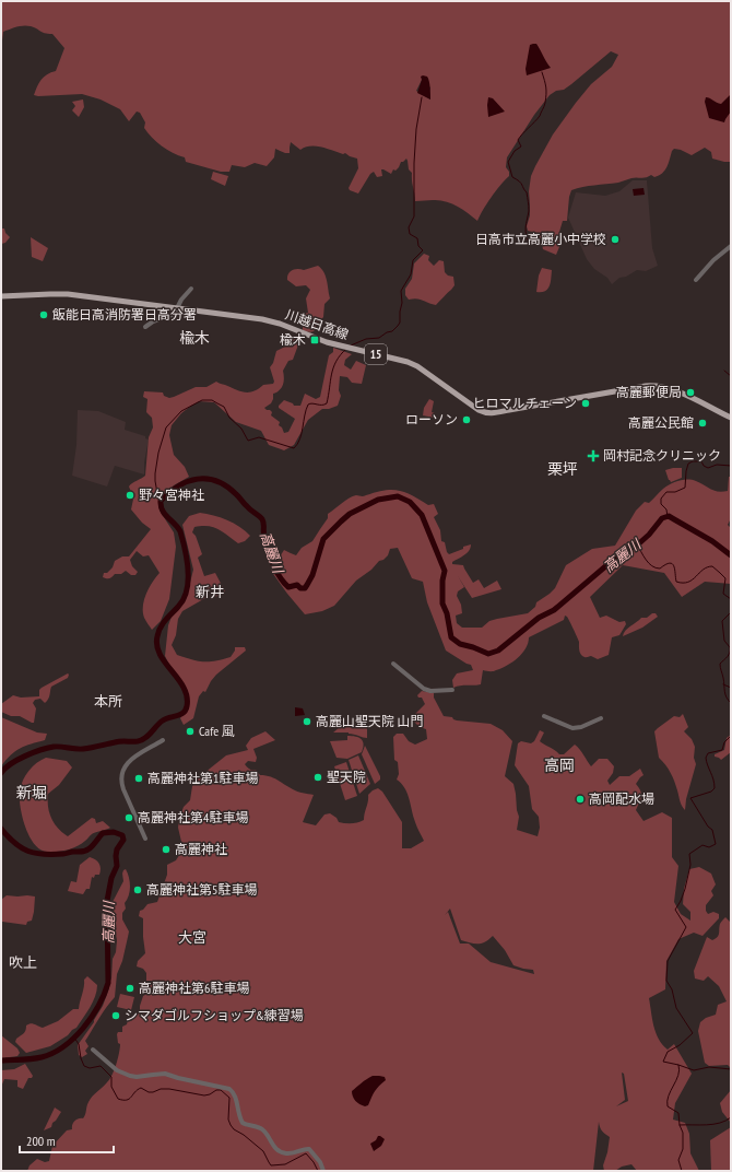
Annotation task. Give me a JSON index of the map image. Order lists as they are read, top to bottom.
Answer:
{
  "streets": {
    "main road": ["川越日高線", "15"]
  },
  "districts": [
    "楡木",
    "栗坪",
    "新井",
    "本所",
    "高岡",
    "新堀",
    "大宮",
    "吹上"
  ],
  "water": ["高麗川"],
  "places": {
    "other": [
      "日高市立高麗小中学校",
      "飯能日高消防署日高分署",
      "高麗郵便局",
      "ヒロマルチェーン",
      "ローソン",
      "高麗公民館",
      "野々宮神社",
      "高麗山聖天院 山門",
      "Cafe 風",
      "聖天院",
      "高麗神社第1駐車場",
      "高岡配水場",
      "高麗神社第4駐車場",
      "高麗神社",
      "高麗神社第5駐車場",
      "高麗神社第6駐車場",
      "シマダゴルフショップ&練習場"
    ],
    "transit": ["楡木"],
    "health": ["岡村記念クリニック"]
  },
  "scale_bar": "200 m"
}
